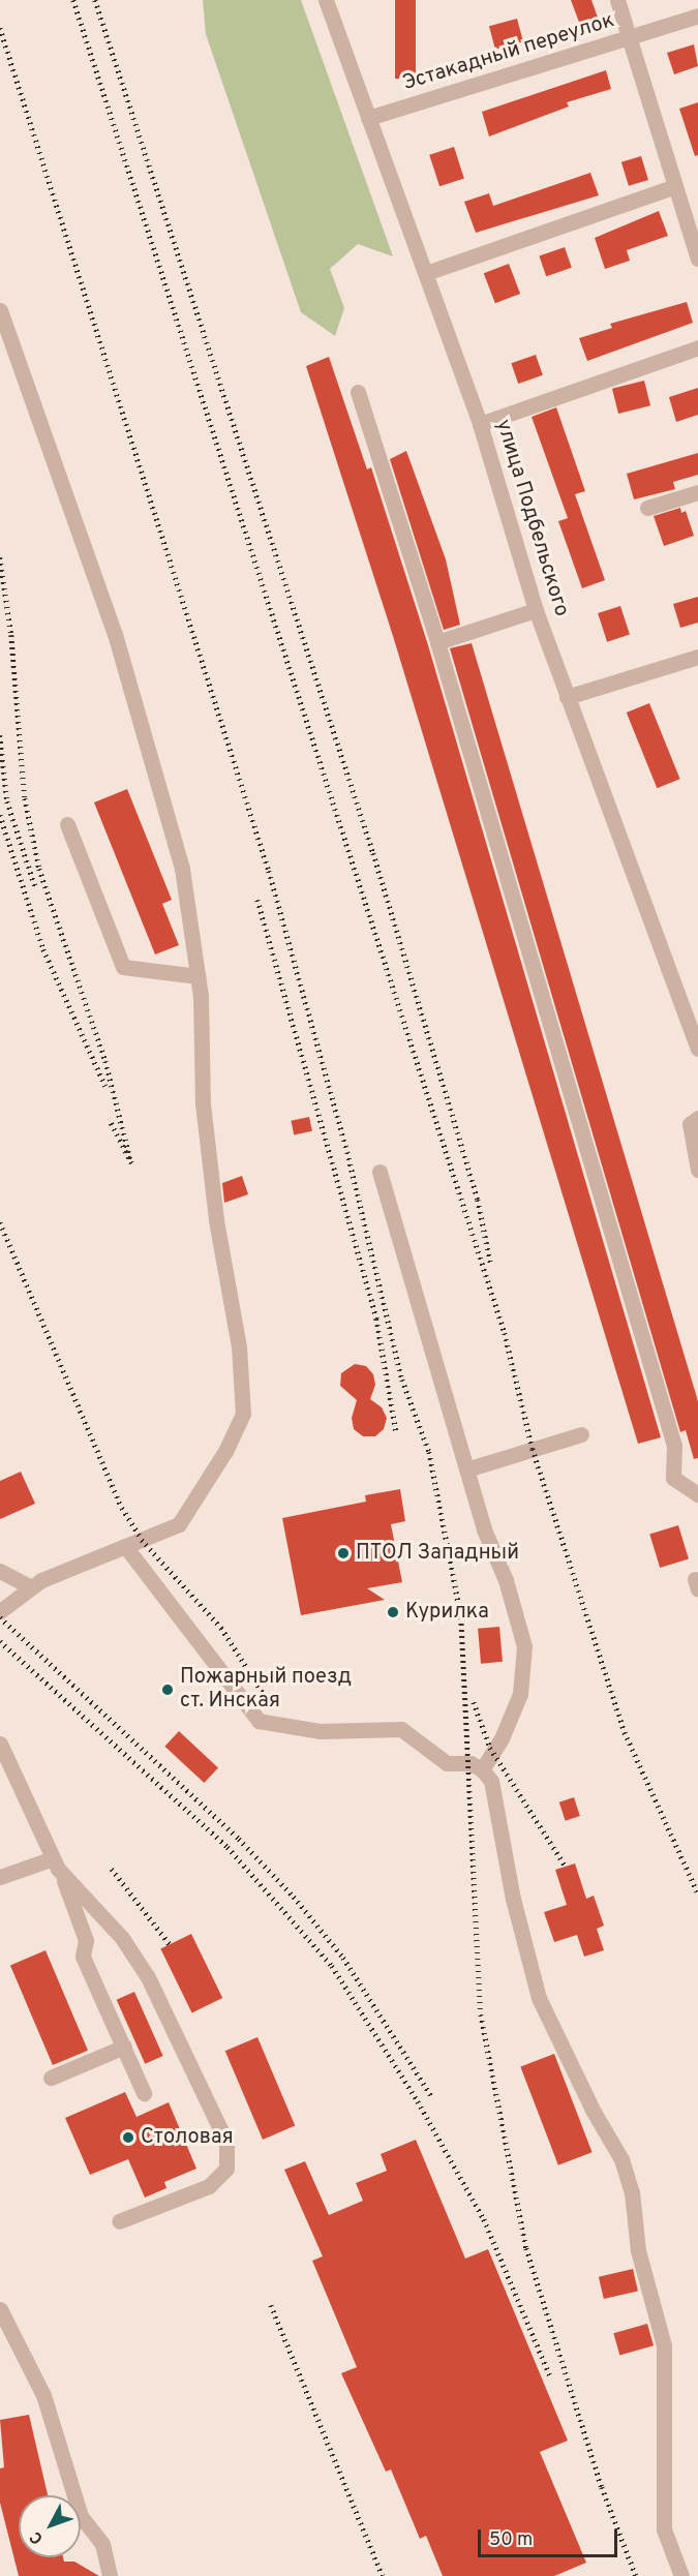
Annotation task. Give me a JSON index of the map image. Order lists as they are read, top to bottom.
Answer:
{
  "streets": {
    "street": ["Эстакадный переулок", "улица Подбельского"]
  },
  "crossings": [
    ["Эстакадный переулок", "улица Подбельского"]
  ],
  "places": [
    "ПТОЛ Западный",
    "Курилка",
    "Пожарный поезд ст. Инская",
    "Столовая"
  ],
  "scale_bar": "50 m",
  "north": "bottom left"
}
